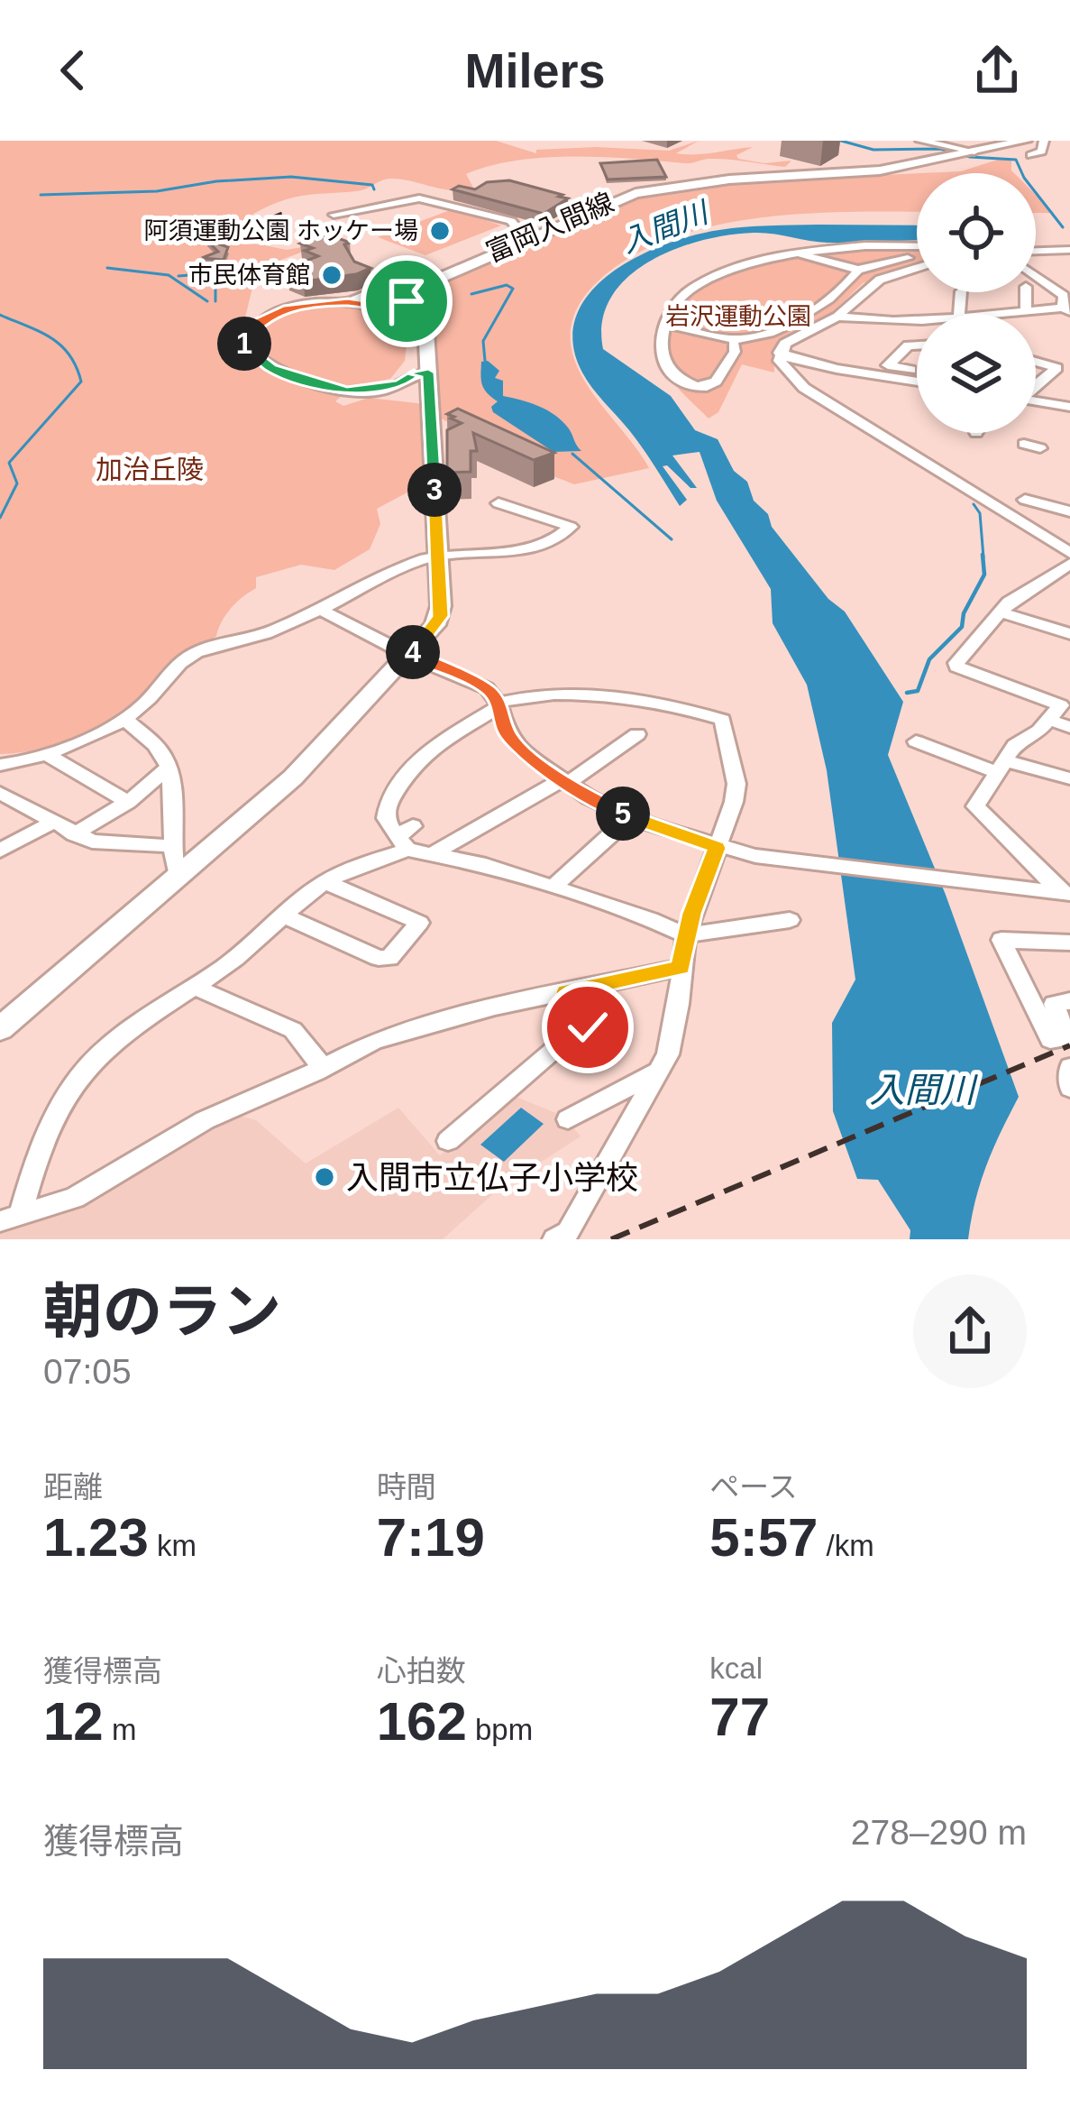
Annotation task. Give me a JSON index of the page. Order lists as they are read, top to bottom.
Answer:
{
  "streets": {
    "main road": ["富岡入間線"]
  },
  "water": ["入間川"],
  "parks": ["岩沢運動公園", "加治丘陵"],
  "places": ["阿須運動公園 ホッケー場", "市民体育館", "入間市立仏子小学校"],
  "page": {
    "header": "Milers",
    "pins": [
      "1",
      "3",
      "4",
      "5"
    ],
    "heading": ["朝のラン", "07:05"],
    "stats": [
      ["距離", "1.23 km"],
      ["時間", "7:19"],
      ["ペース", "5:57 /km"],
      ["獲得標高", "12 m"],
      ["心拍数", "162 bpm"],
      ["kcal", "77"]
    ],
    "chart": ["獲得標高", "278–290 m"]
  }
}
